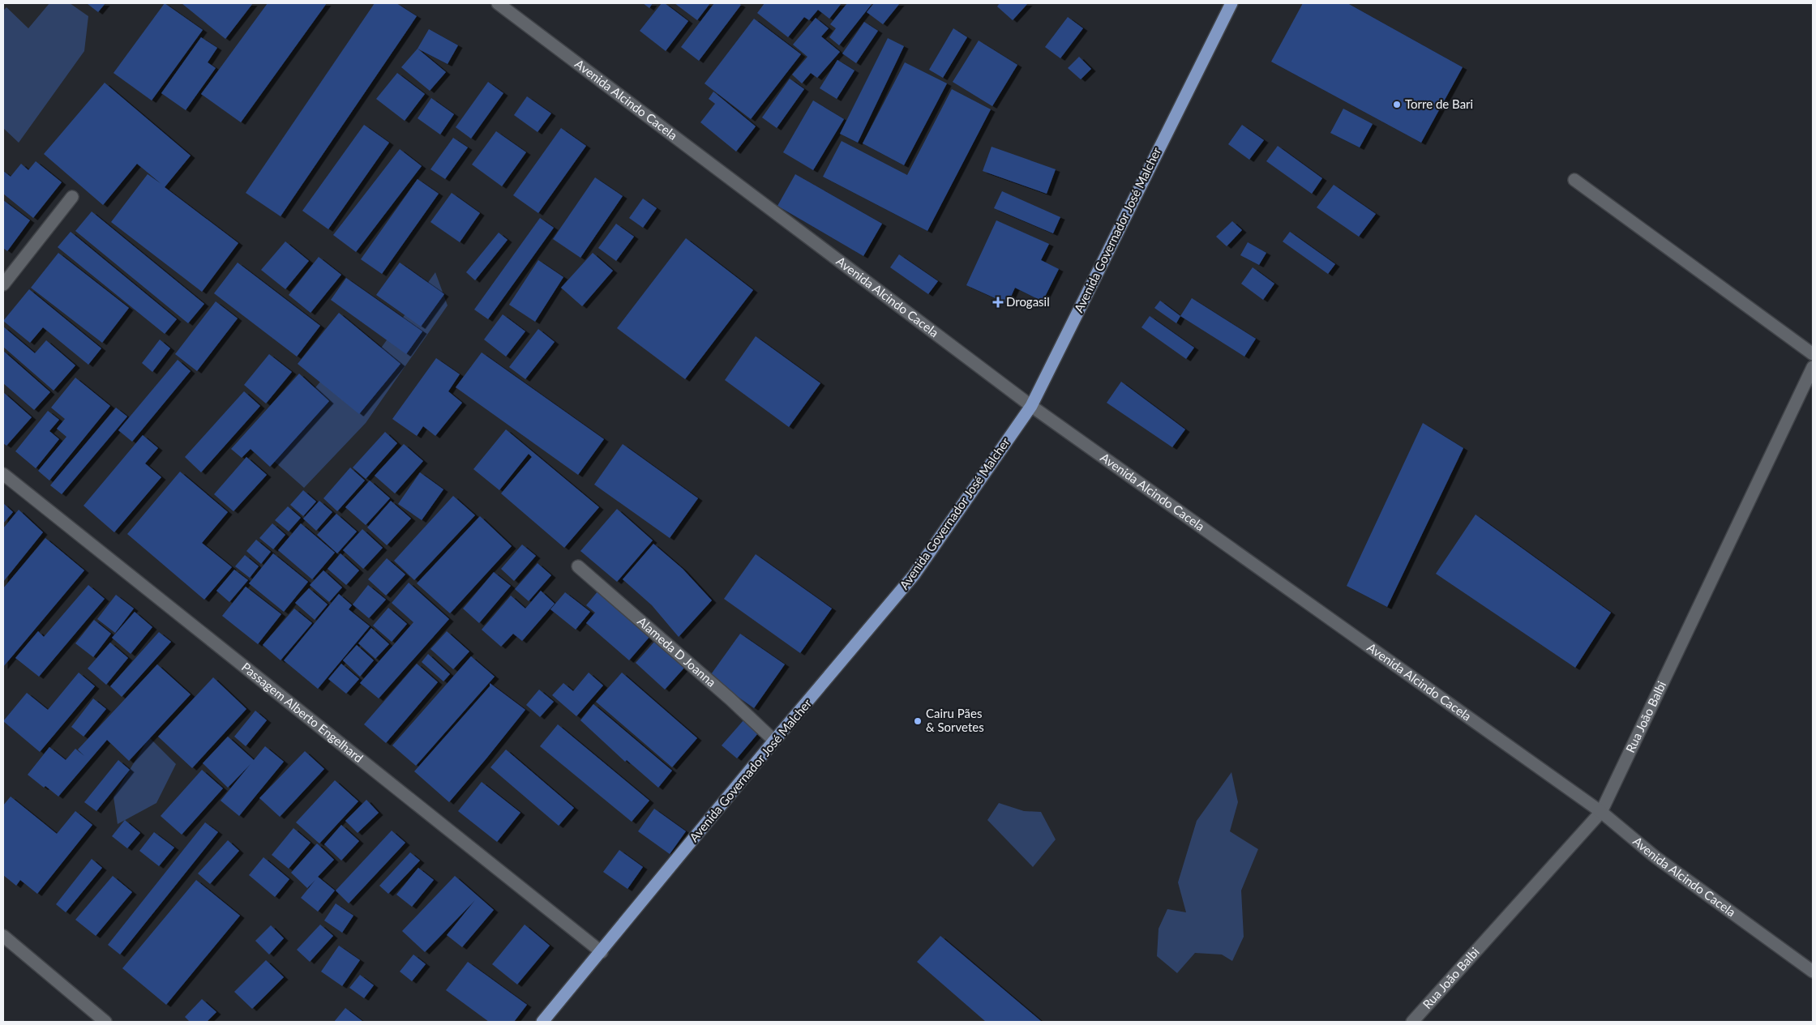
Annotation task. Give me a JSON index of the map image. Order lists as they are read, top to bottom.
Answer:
{
  "streets": {
    "main road": ["Avenida Governador José Malcher"],
    "street": [
      "Avenida Alcindo Cacela",
      "Alameda D Joanna",
      "Passagem Alberto Engelhard",
      "Rua João Balbi"
    ]
  },
  "crossings": [
    ["Avenida Alcindo Cacela", "Avenida Governador José Malcher"],
    ["Avenida Alcindo Cacela", "Rua João Balbi"],
    ["Avenida Governador José Malcher", "Alameda D Joanna"],
    ["Avenida Governador José Malcher", "Passagem Alberto Engelhard"]
  ],
  "places": {
    "other": ["Torre de Bari", "Cairu Pães & Sorvetes"],
    "health": ["Drogasil"]
  }
}
